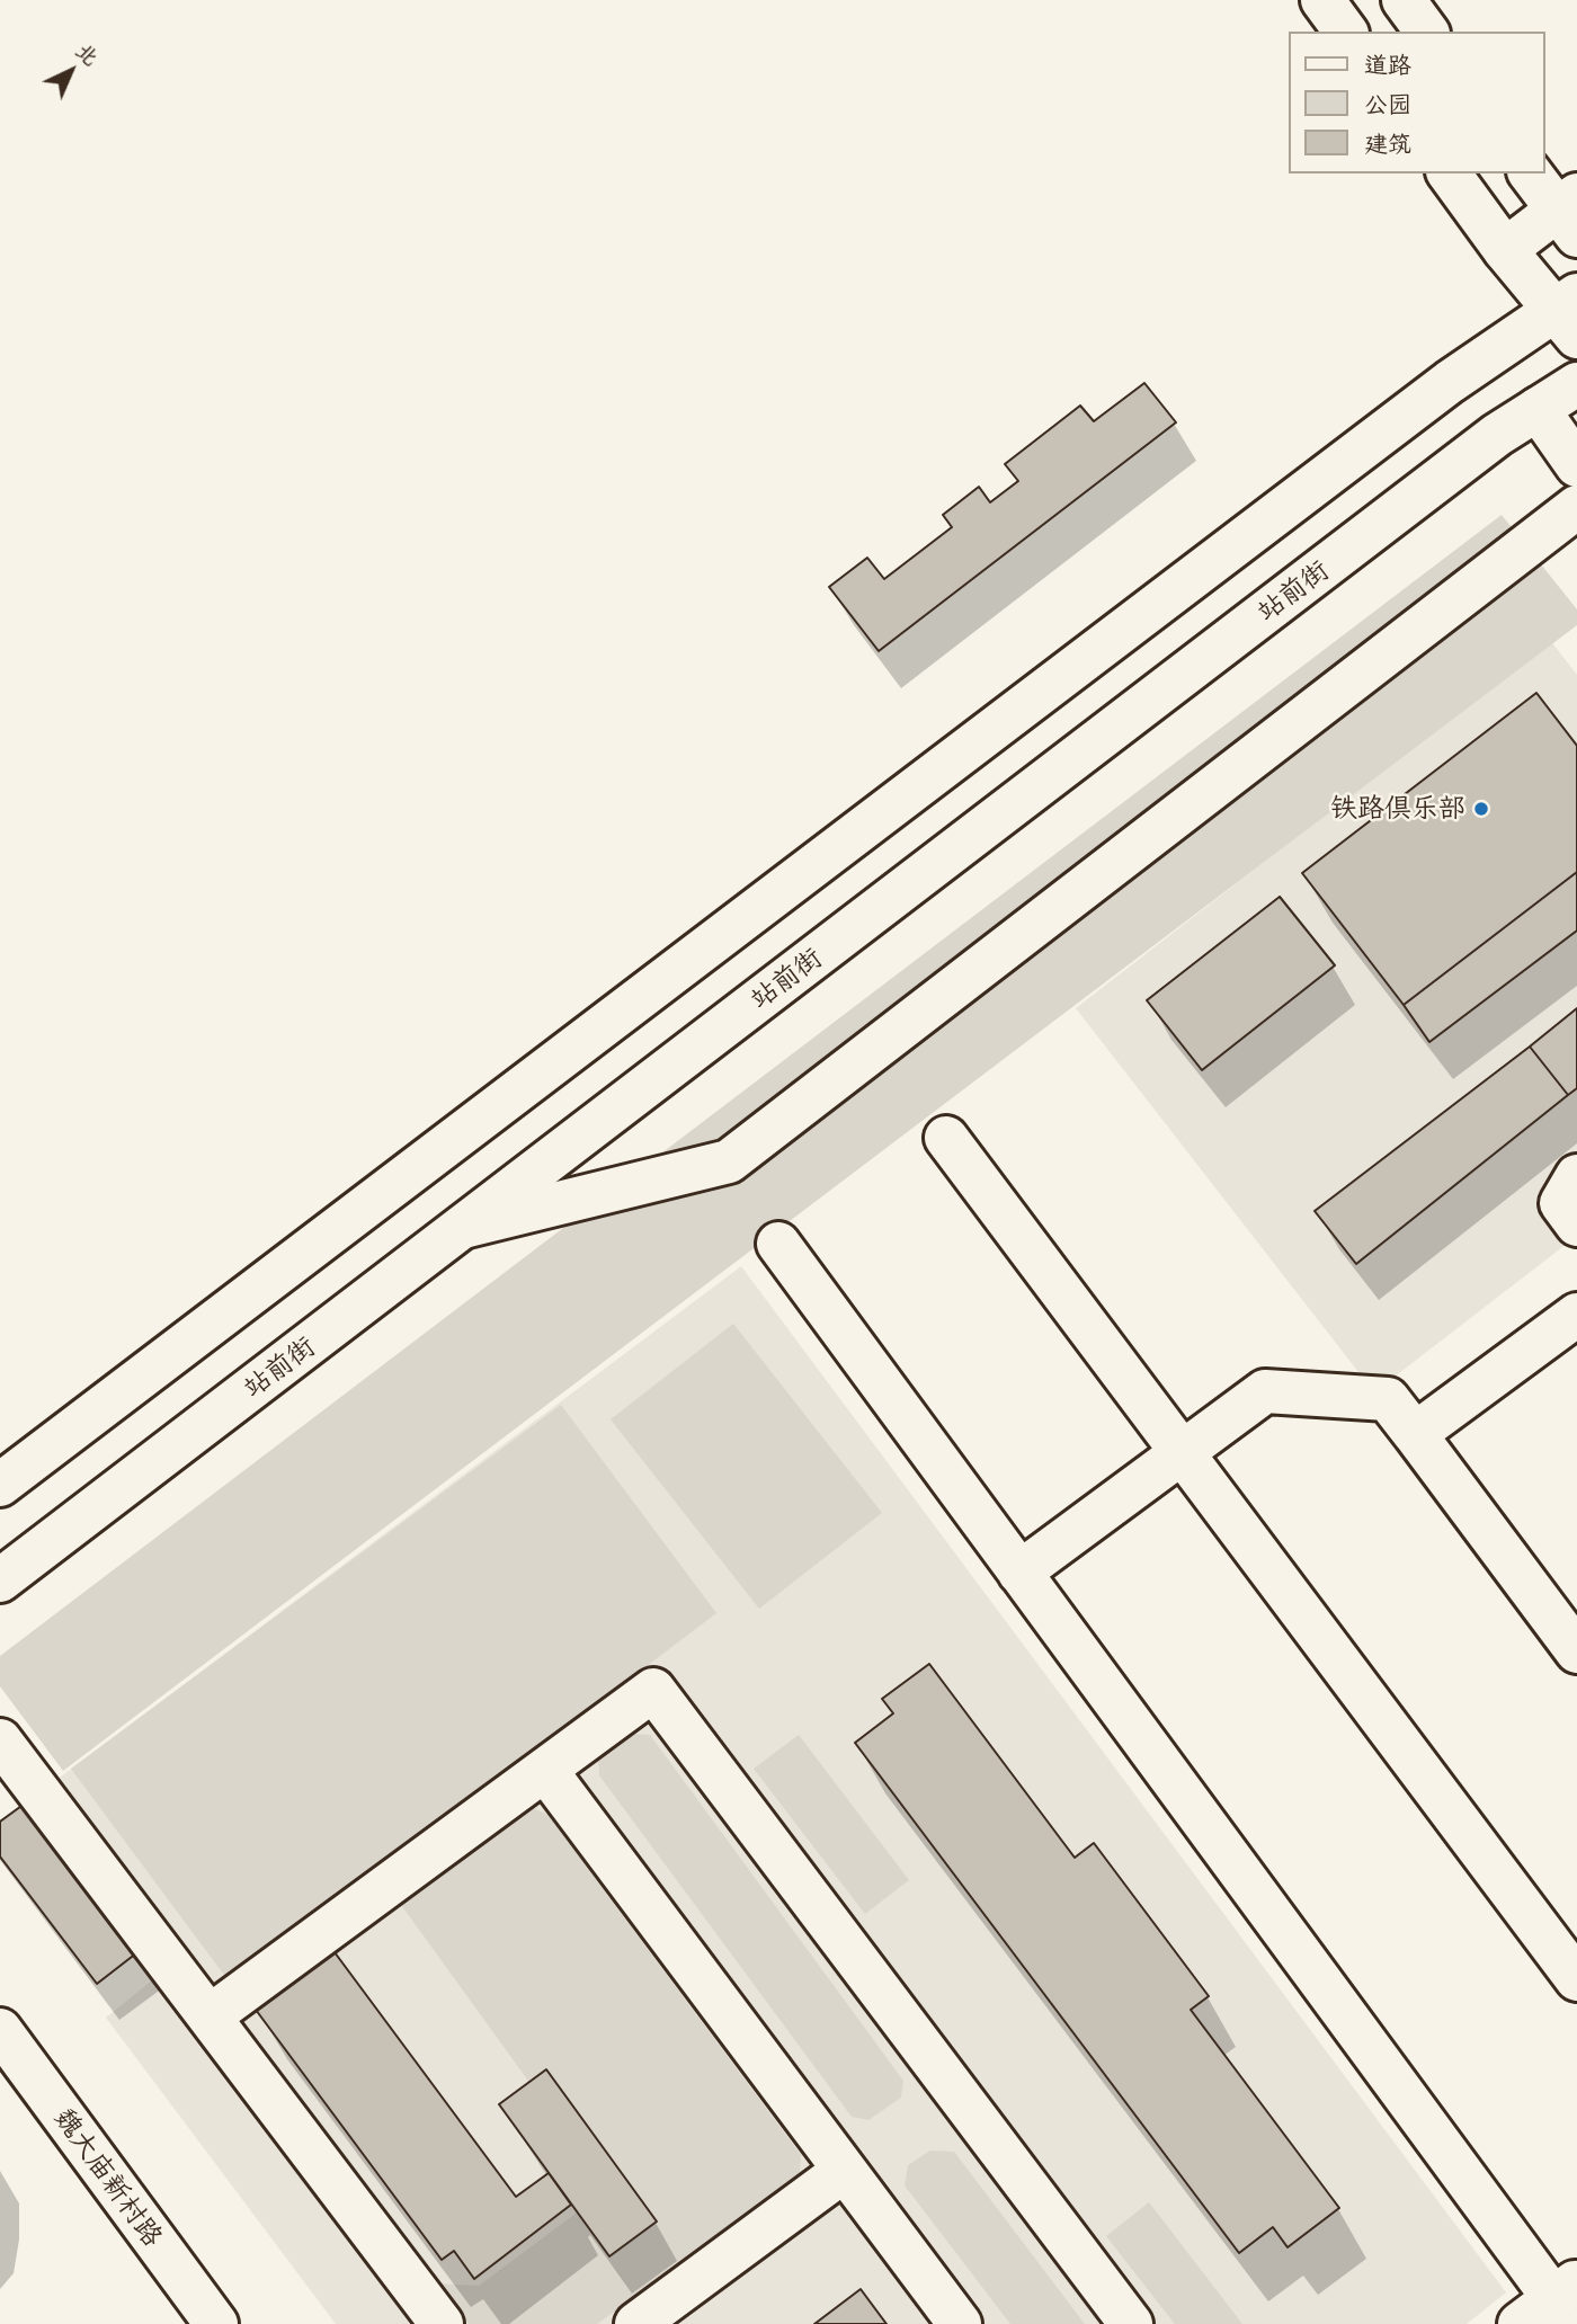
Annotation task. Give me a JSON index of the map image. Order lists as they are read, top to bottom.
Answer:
{
  "streets": {
    "street": ["站前街", "魏大庙新村路"]
  },
  "places": ["铁路俱乐部"],
  "legend": ["道路", "公园", "建筑"],
  "north": "top right"
}
